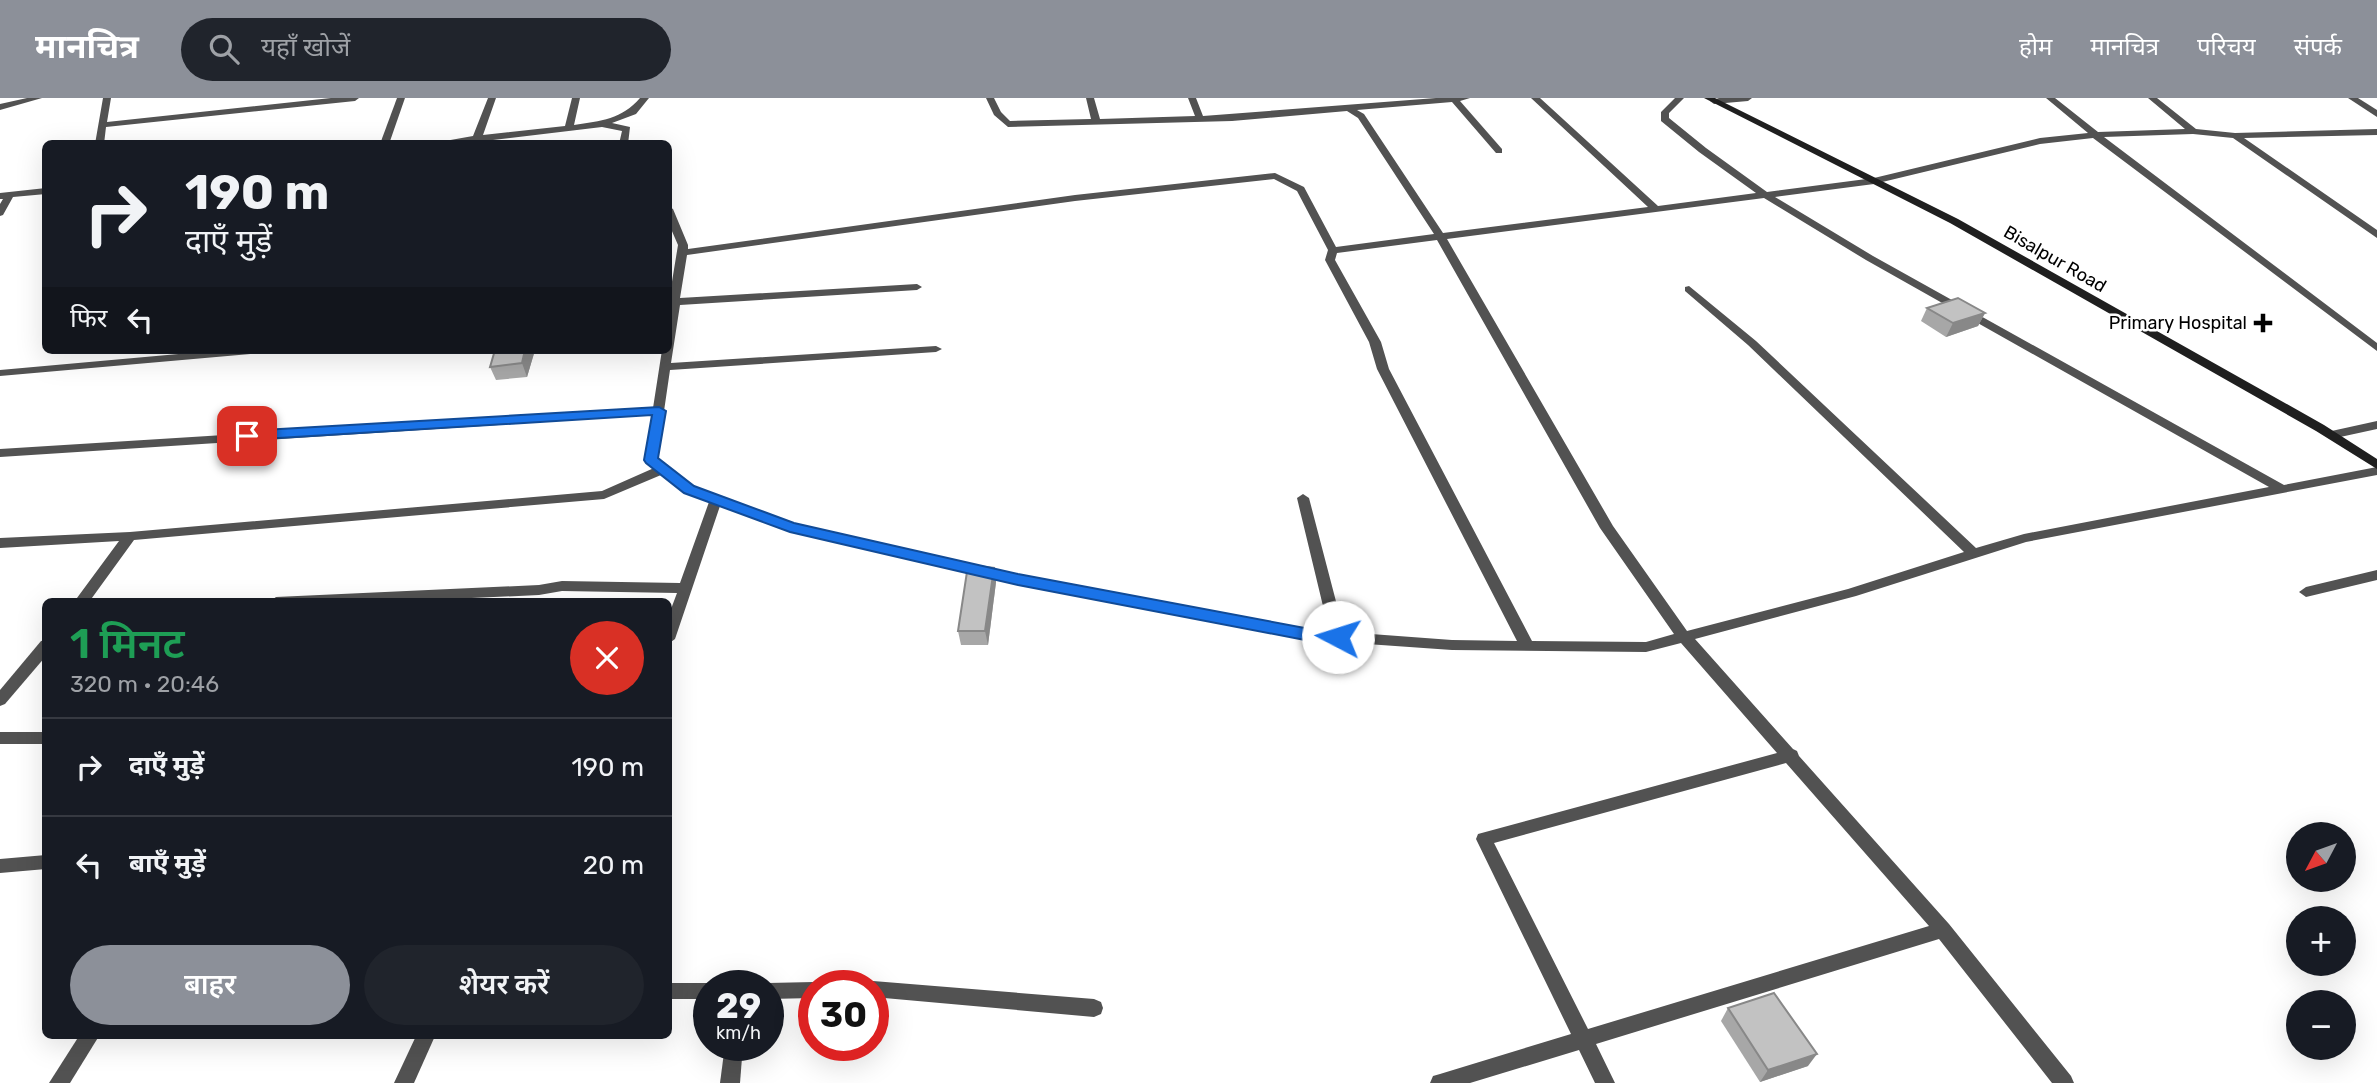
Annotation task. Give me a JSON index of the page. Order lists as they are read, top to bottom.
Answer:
{
  "streets": {
    "main road": ["Bisalpur Road"]
  },
  "places": {
    "health": ["Primary Hospital"]
  },
  "north": "bottom left",
  "page": {
    "header": "मानचित्र",
    "search": "यहाँ खोजें",
    "nav": [
      "होम",
      "मानचित्र",
      "परिचय",
      "संपर्क"
    ],
    "turn": ["190 m", "दाएँ मुड़ें"],
    "then": "फिर",
    "heading": ["1 मिनट", "320 m · 20:46"],
    "list": [
      {
        "name": "दाएँ मुड़ें",
        "value": "190 m"
      },
      {
        "name": "बाएँ मुड़ें",
        "value": "20 m"
      }
    ],
    "map_buttons": ["+", "−"],
    "buttons": ["बाहर", "शेयर करें"],
    "speed": "29 km/h",
    "limit": "30"
  }
}
